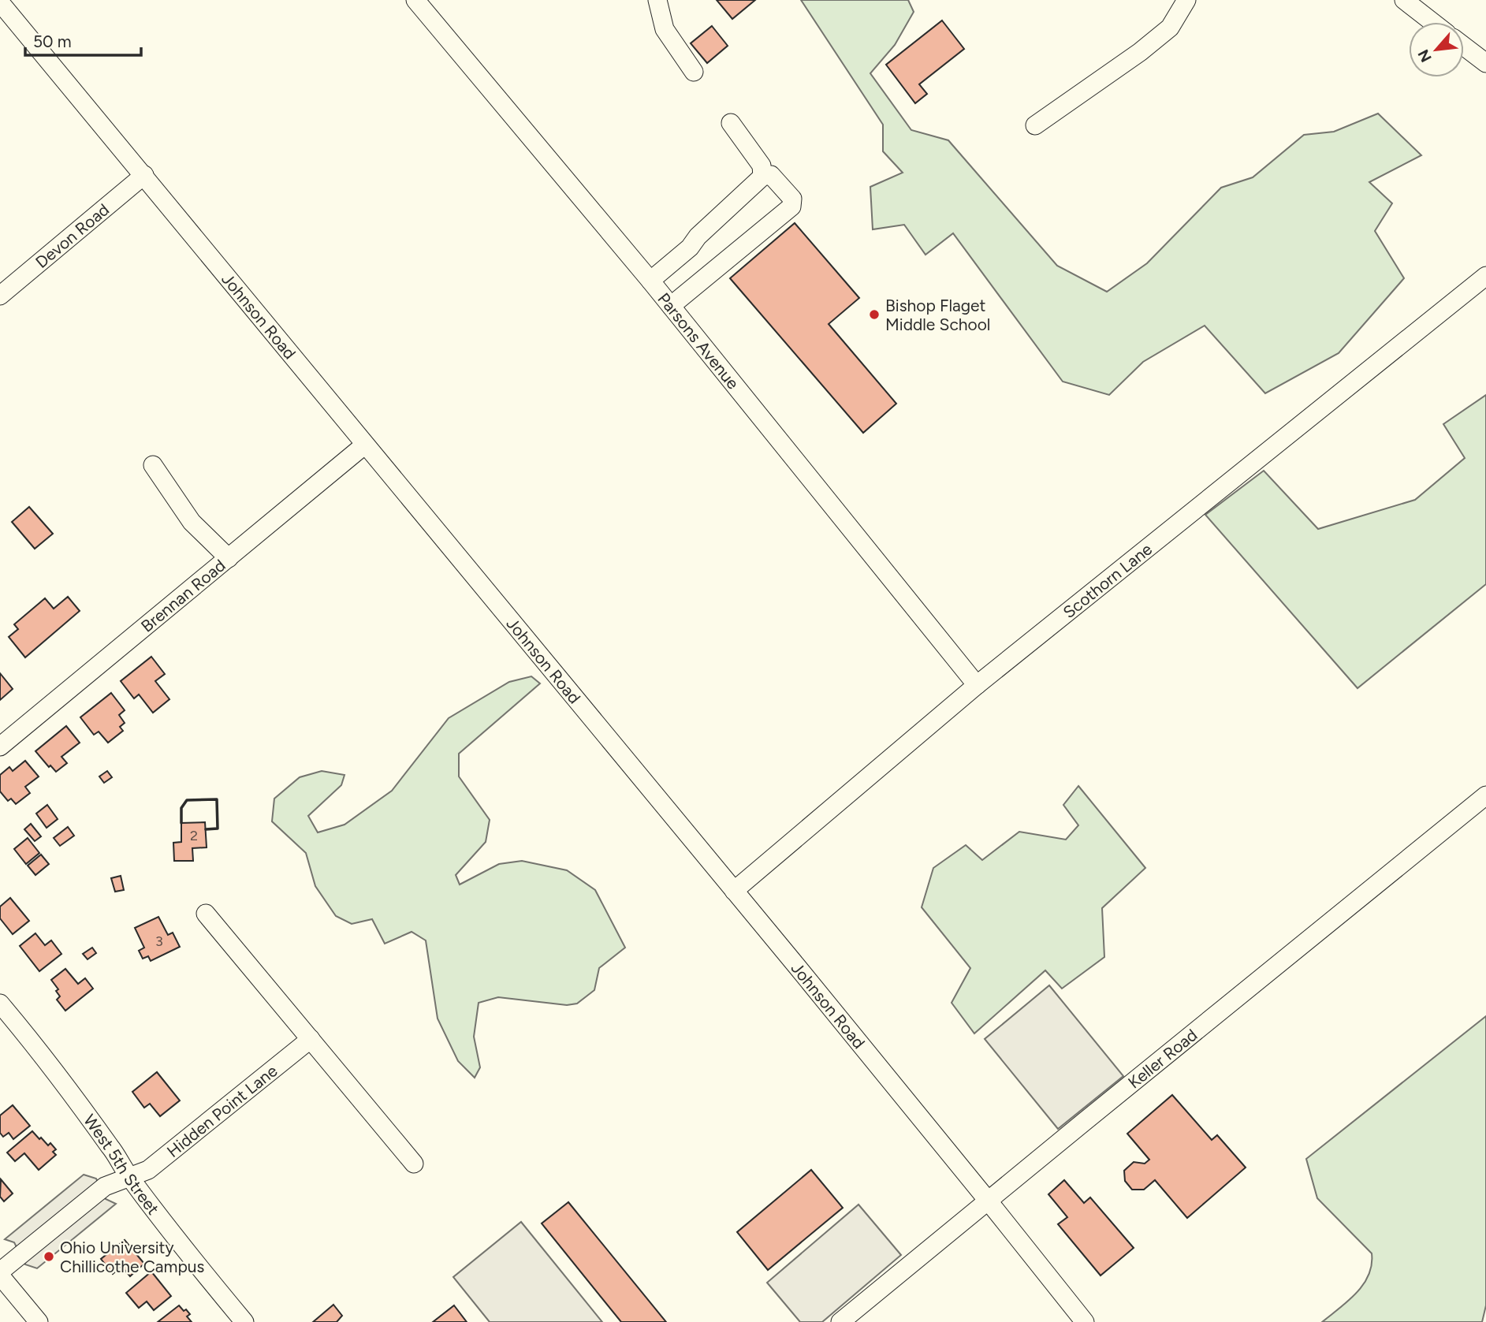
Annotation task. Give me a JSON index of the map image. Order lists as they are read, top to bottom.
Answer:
{
  "streets": {
    "street": [
      "Devon Road",
      "Johnson Road",
      "Parsons Avenue",
      "Scothorn Lane",
      "Brennan Road",
      "Keller Road",
      "Hidden Point Lane",
      "West 5th Street"
    ]
  },
  "crossings": [
    ["Devon Road", "Johnson Road"],
    ["Johnson Road", "Scothorn Lane"],
    ["Johnson Road", "Brennan Road"],
    ["Johnson Road", "Keller Road"],
    ["Parsons Avenue", "Scothorn Lane"],
    ["Hidden Point Lane", "West 5th Street"]
  ],
  "places": ["Bishop Flaget Middle School", "Ohio University Chillicothe Campus"],
  "house_numbers": ["2", "3"],
  "scale_bar": "50 m",
  "north": "bottom left"
}
